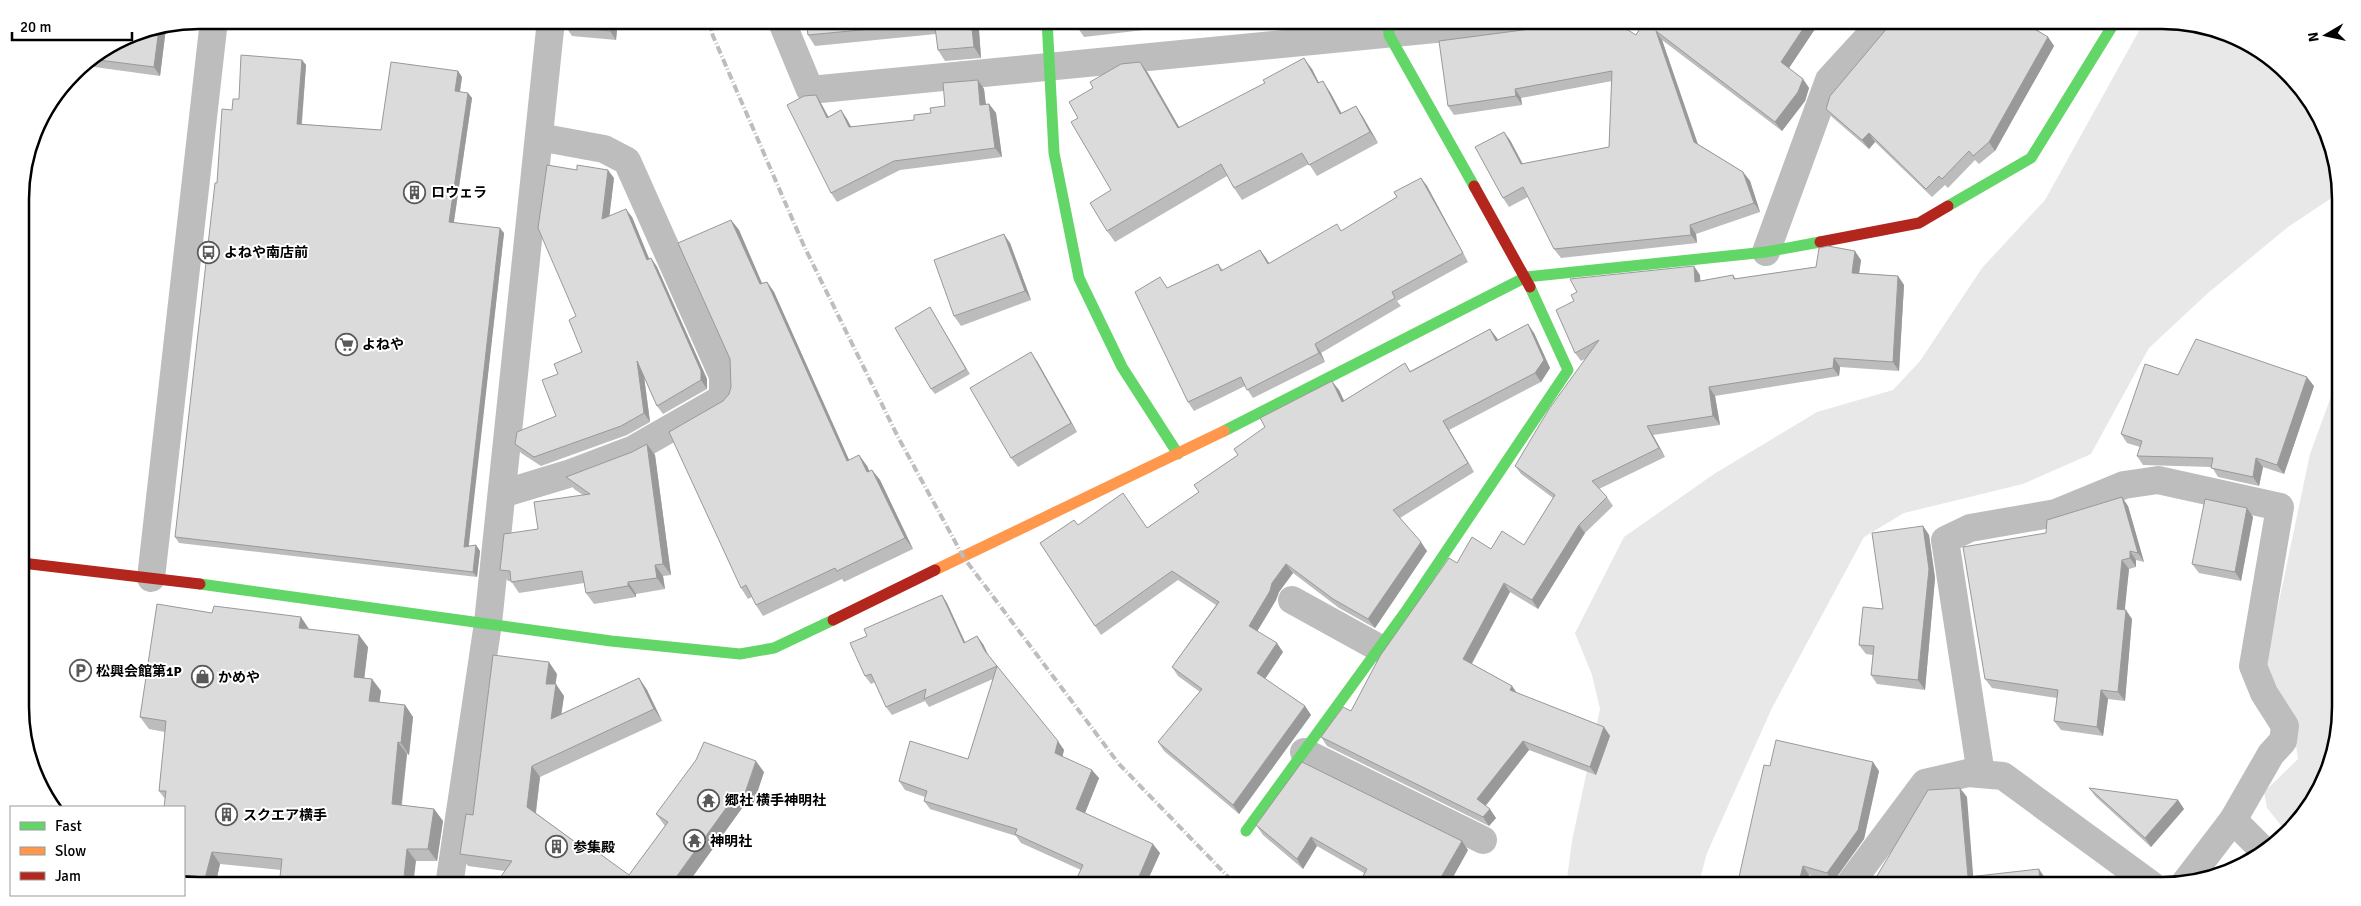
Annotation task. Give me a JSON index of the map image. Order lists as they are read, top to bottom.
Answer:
{
  "places": {
    "building": ["ロウェラ", "スクエア横手", "参集殿"],
    "bus stop": ["よねや南店前"],
    "supermarket": ["よねや"],
    "parking": ["松興会館第1P"],
    "shop": ["かめや"],
    "temple": ["郷社 横手神明社", "神明社"]
  },
  "legend": ["Fast", "Slow", "Jam"],
  "scale_bar": "20 m",
  "north": "left"
}
